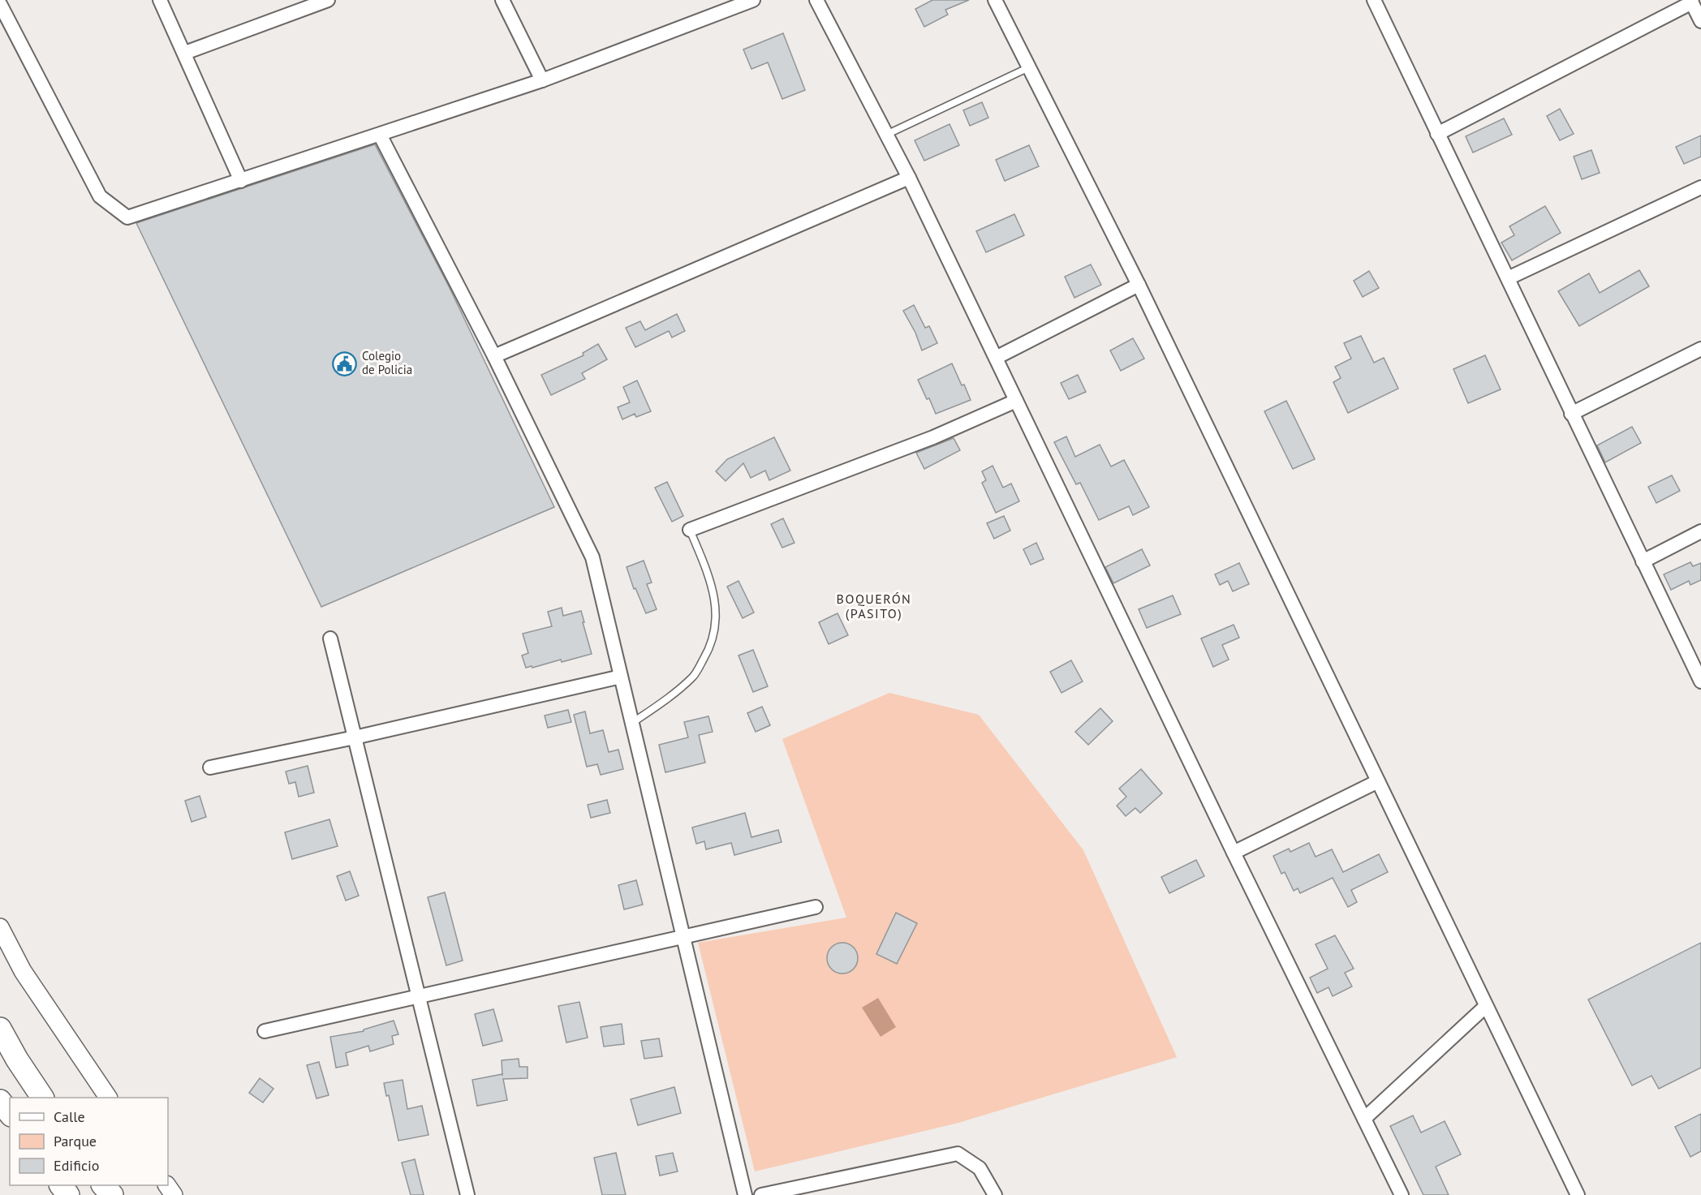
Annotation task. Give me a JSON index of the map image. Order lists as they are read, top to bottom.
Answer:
{
  "districts": ["BOQUERÓN (PASITO)"],
  "places": {
    "public building": ["Colegio de Policia"]
  },
  "legend": ["Calle", "Parque", "Edificio"]
}
